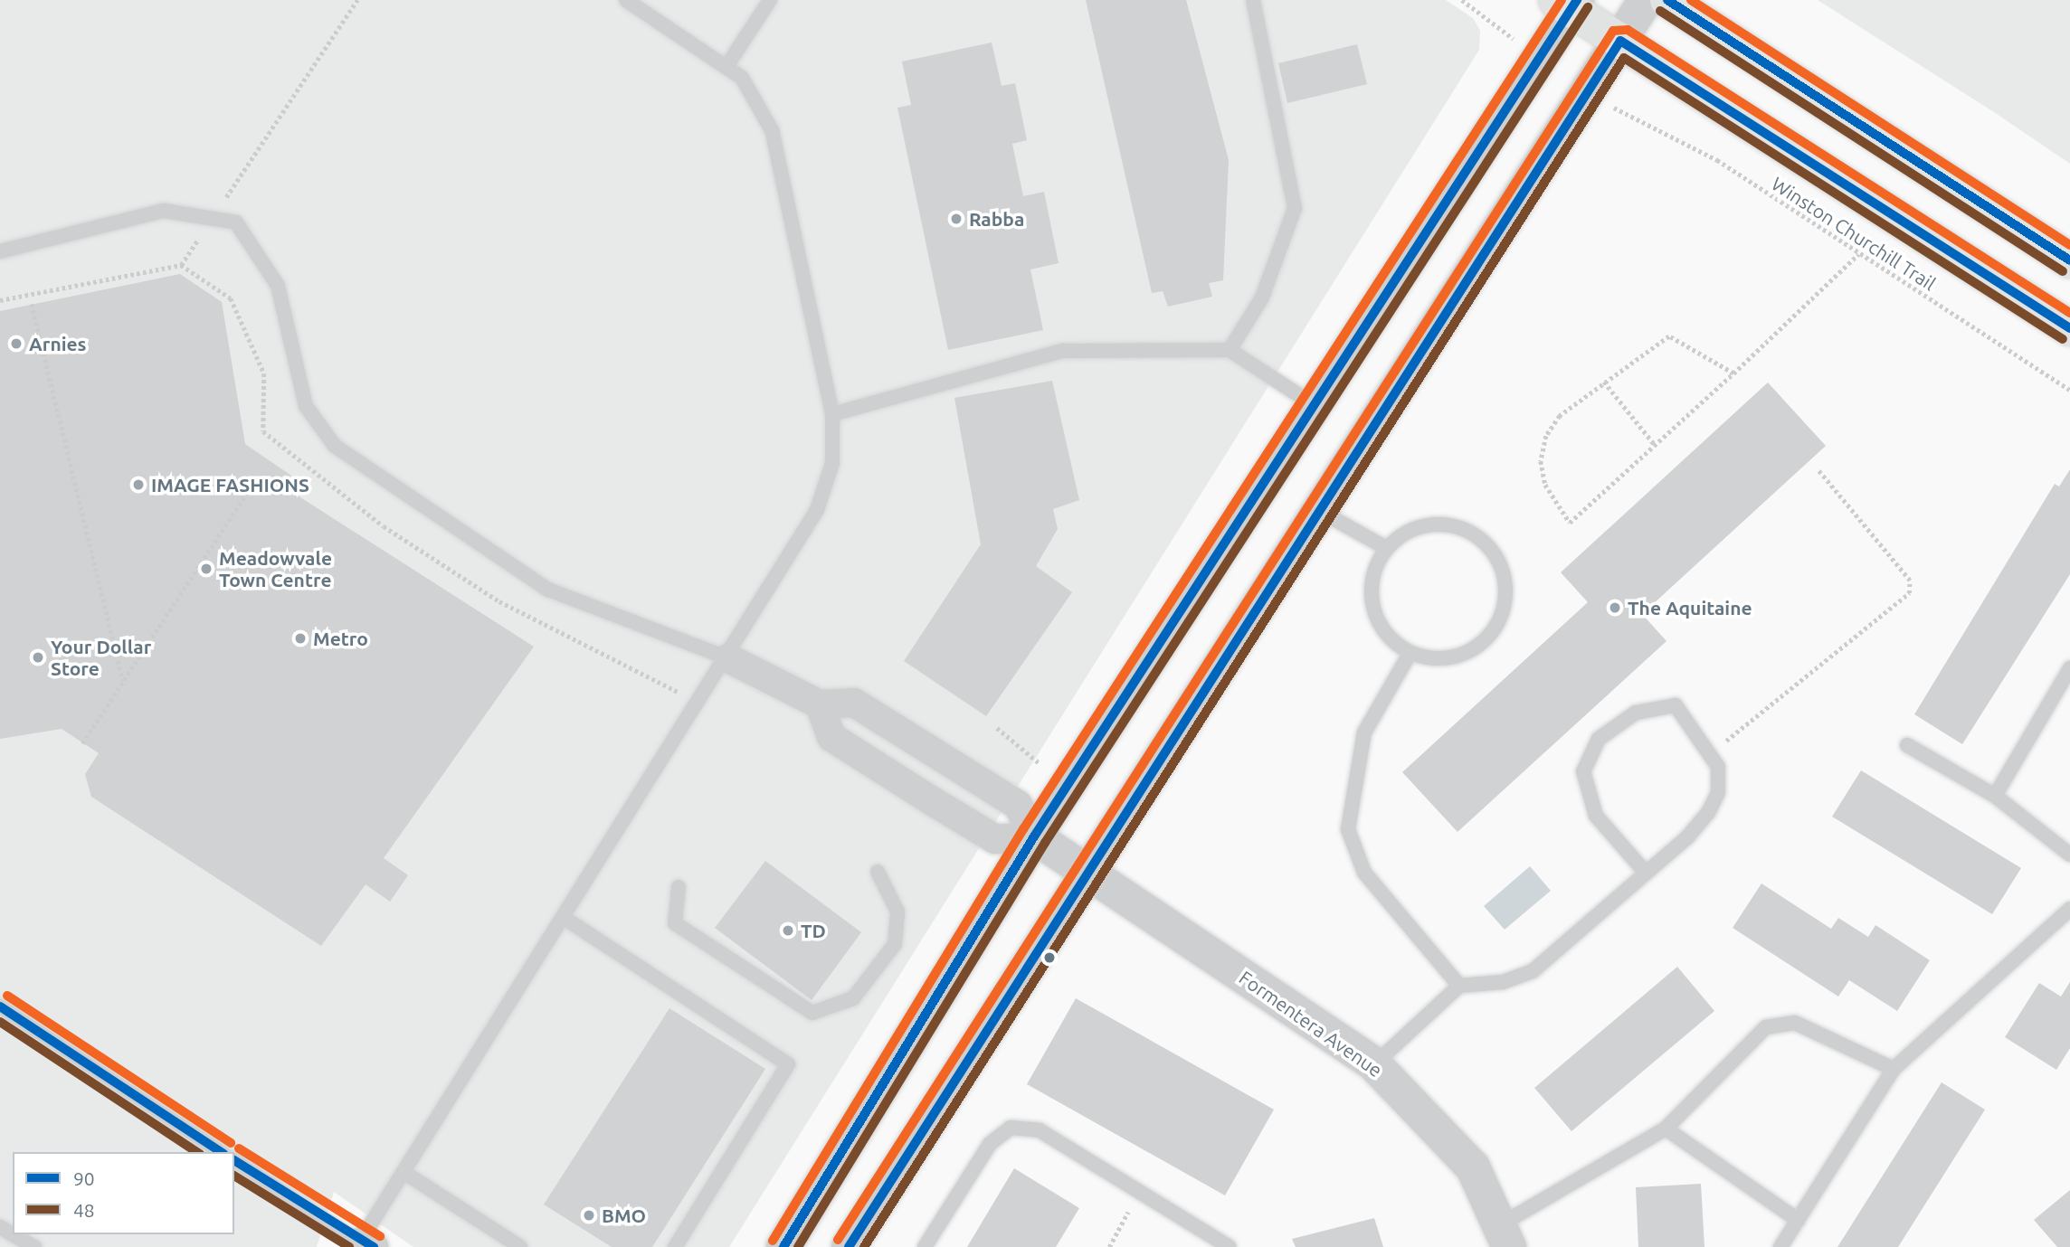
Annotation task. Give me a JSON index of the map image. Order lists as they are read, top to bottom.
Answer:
{
  "streets": {
    "street": ["Formentera Avenue"],
    "path": ["Winston Churchill Trail"]
  },
  "places": [
    "Rabba",
    "Arnies",
    "IMAGE FASHIONS",
    "Meadowvale Town Centre",
    "The Aquitaine",
    "Metro",
    "Your Dollar Store",
    "TD",
    "BMO"
  ],
  "lines": ["transit line 90", "transit line 48"],
  "legend": ["90", "48"]
}
